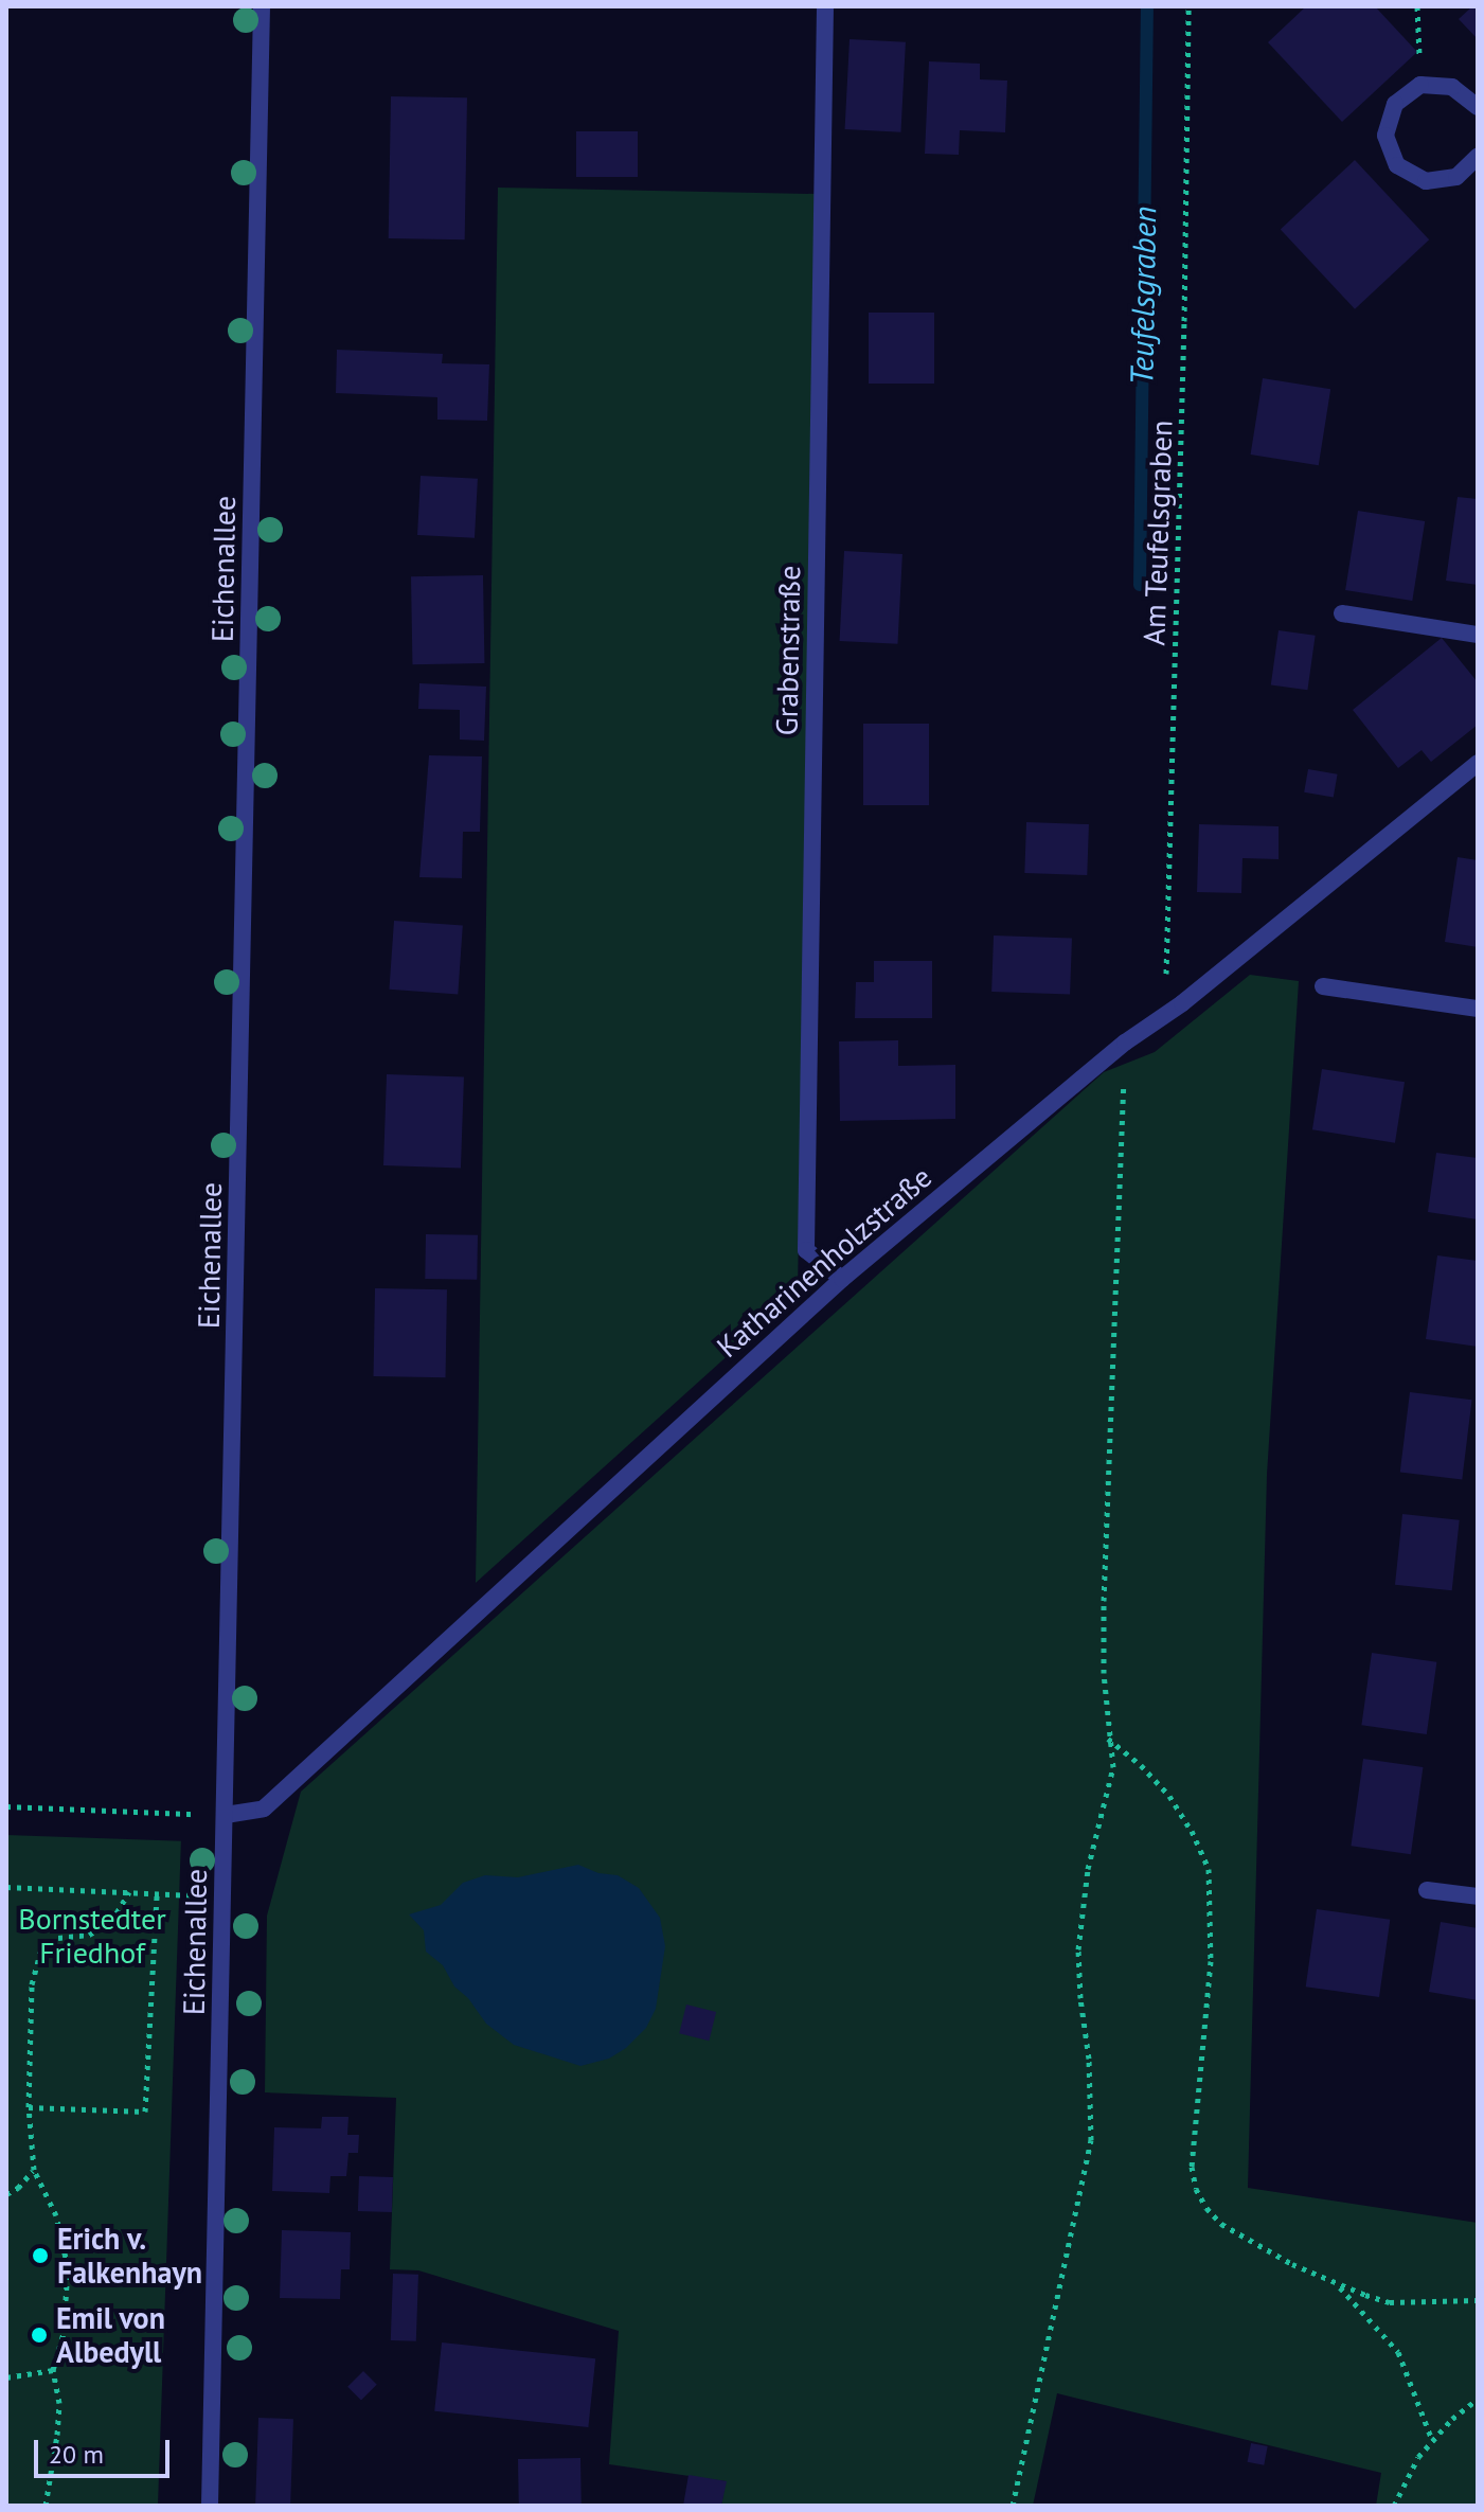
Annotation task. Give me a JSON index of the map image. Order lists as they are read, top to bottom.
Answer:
{
  "streets": {
    "street": ["Eichenallee", "Grabenstraße", "Katharinenholzstraße"],
    "path": ["Am Teufelsgraben"]
  },
  "crossings": [
    ["Am Teufelsgraben", "Katharinenholzstraße"],
    ["Eichenallee", "Katharinenholzstraße"],
    ["Grabenstraße", "Katharinenholzstraße"]
  ],
  "water": ["Teufelsgraben"],
  "parks": ["Bornstedter Friedhof"],
  "places": ["Erich v. Falkenhayn", "Emil von Albedyll"],
  "scale_bar": "20 m"
}
